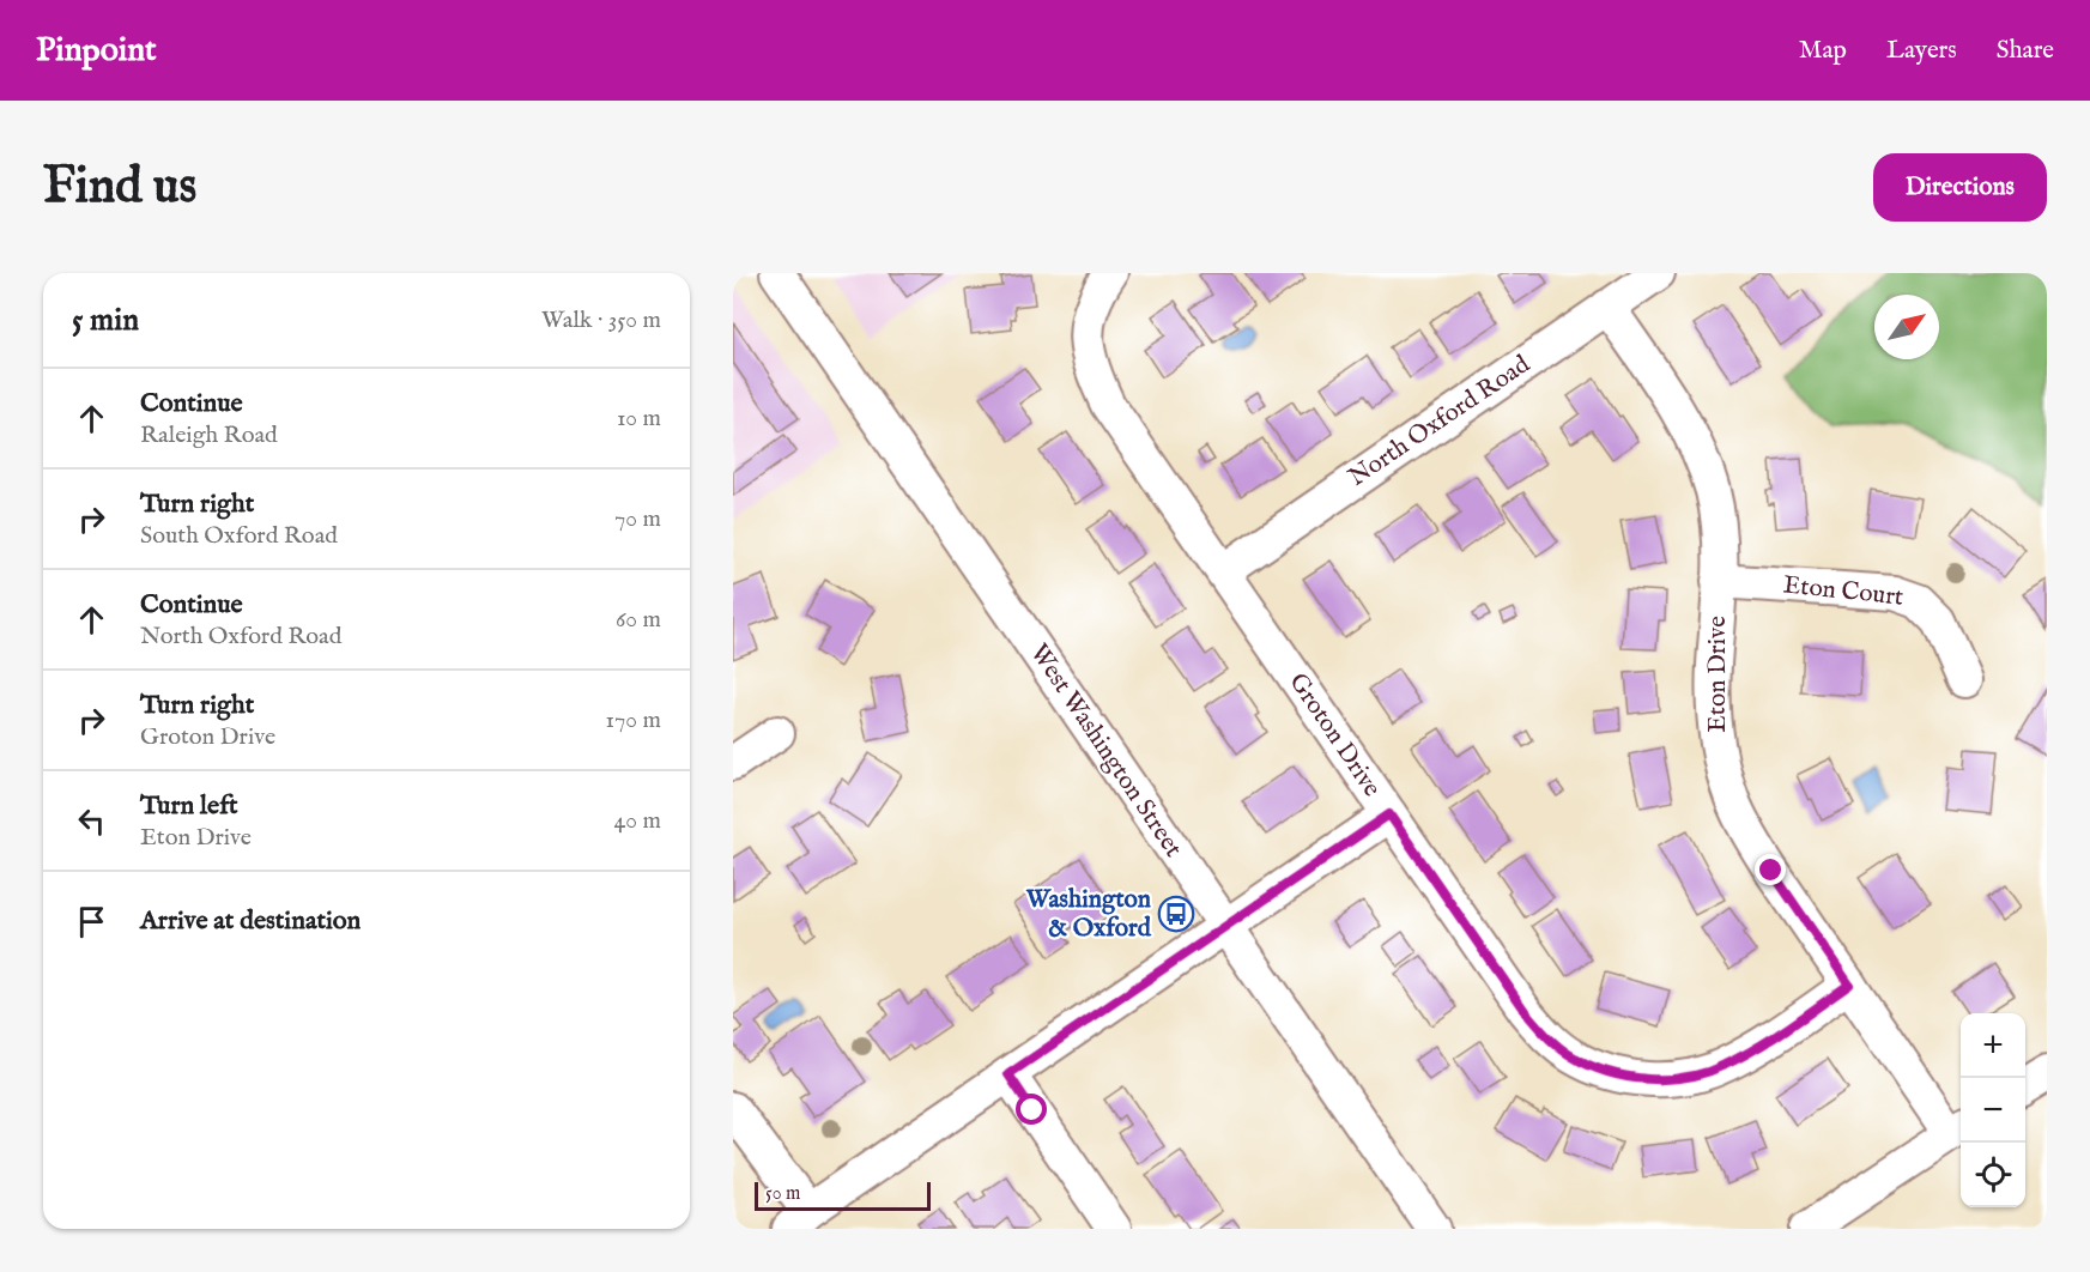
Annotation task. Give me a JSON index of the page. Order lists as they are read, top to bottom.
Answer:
{
  "streets": {
    "street": [
      "North Oxford Road",
      "Eton Court",
      "Eton Drive",
      "Groton Drive",
      "West Washington Street"
    ]
  },
  "crossings": [
    ["North Oxford Road", "Eton Drive"],
    ["North Oxford Road", "Groton Drive"],
    ["Eton Court", "Eton Drive"],
    ["Eton Drive", "Groton Drive"]
  ],
  "places": {
    "bus stop": ["Washington & Oxford"]
  },
  "scale_bar": "50 m",
  "north": "top right",
  "page": {
    "header": "Pinpoint",
    "nav": ["Map", "Layers", "Share"],
    "buttons": "Directions",
    "title": "Find us",
    "heading": ["5 min", "Walk · 350 m"],
    "list": [
      ["Continue", "Raleigh Road", "10 m"],
      ["Turn right", "South Oxford Road", "70 m"],
      ["Continue", "North Oxford Road", "60 m"],
      ["Turn right", "Groton Drive", "170 m"],
      ["Turn left", "Eton Drive", "40 m"],
      "Arrive at destination"
    ],
    "map_buttons": ["+", "−"],
    "scale": "50 m"
  }
}
